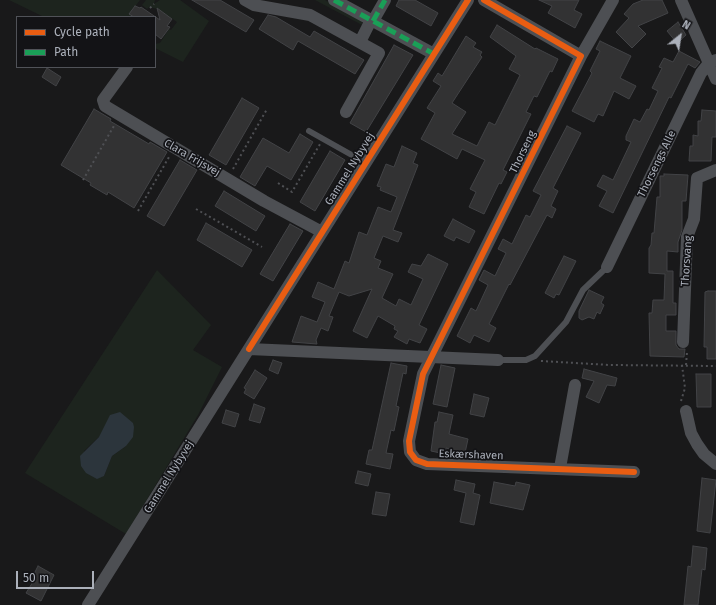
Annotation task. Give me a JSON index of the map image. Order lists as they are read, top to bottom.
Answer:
{
  "streets": {
    "street": [
      "Thorseng",
      "Clara Frijsvej",
      "Thorsengs Alle",
      "Gammel Nybyvej",
      "Thorsvang",
      "Eskærshaven"
    ]
  },
  "crossings": [
    ["Thorseng", "Eskærshaven"],
    ["Clara Frijsvej", "Gammel Nybyvej"]
  ],
  "legend": ["Cycle path", "Path"],
  "scale_bar": "50 m",
  "north": "top right"
}
